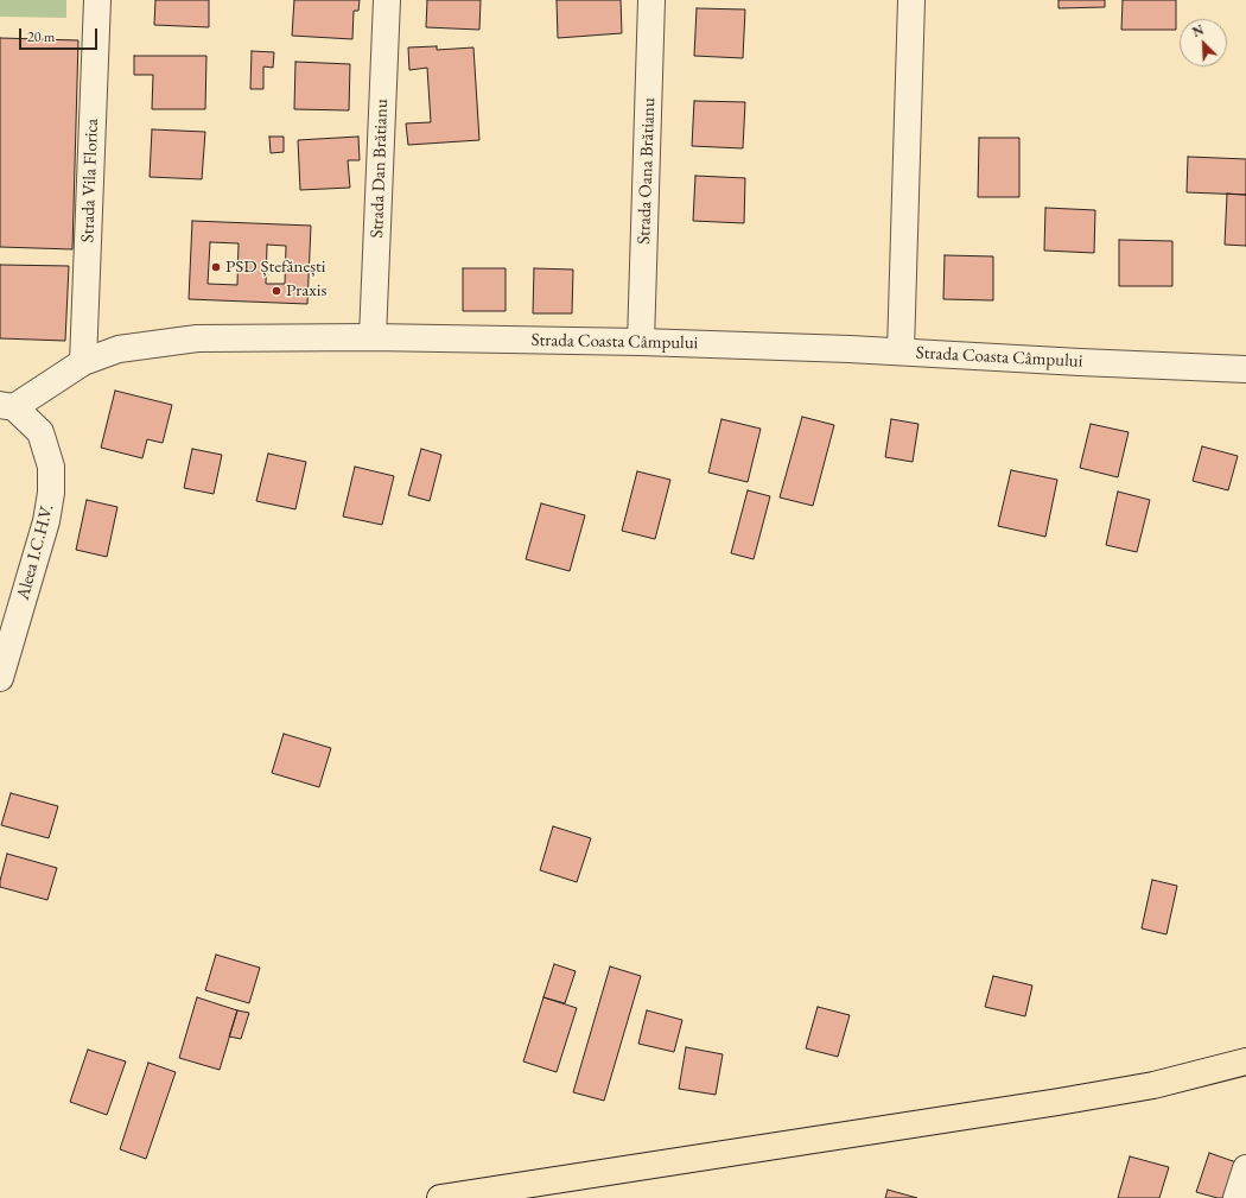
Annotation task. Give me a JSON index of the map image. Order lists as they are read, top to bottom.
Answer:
{
  "streets": {
    "street": [
      "Strada Dan Brătianu",
      "Strada Oana Brătianu",
      "Strada Vila Florica",
      "Strada Coasta Câmpului",
      "Aleea I.C.H.V."
    ]
  },
  "crossings": [
    ["Strada Dan Brătianu", "Strada Coasta Câmpului"],
    ["Strada Oana Brătianu", "Strada Coasta Câmpului"],
    ["Strada Vila Florica", "Strada Coasta Câmpului"],
    ["Strada Coasta Câmpului", "Aleea I.C.H.V."]
  ],
  "places": ["PSD Ștefănești", "Praxis"],
  "scale_bar": "20 m",
  "north": "top left"
}
